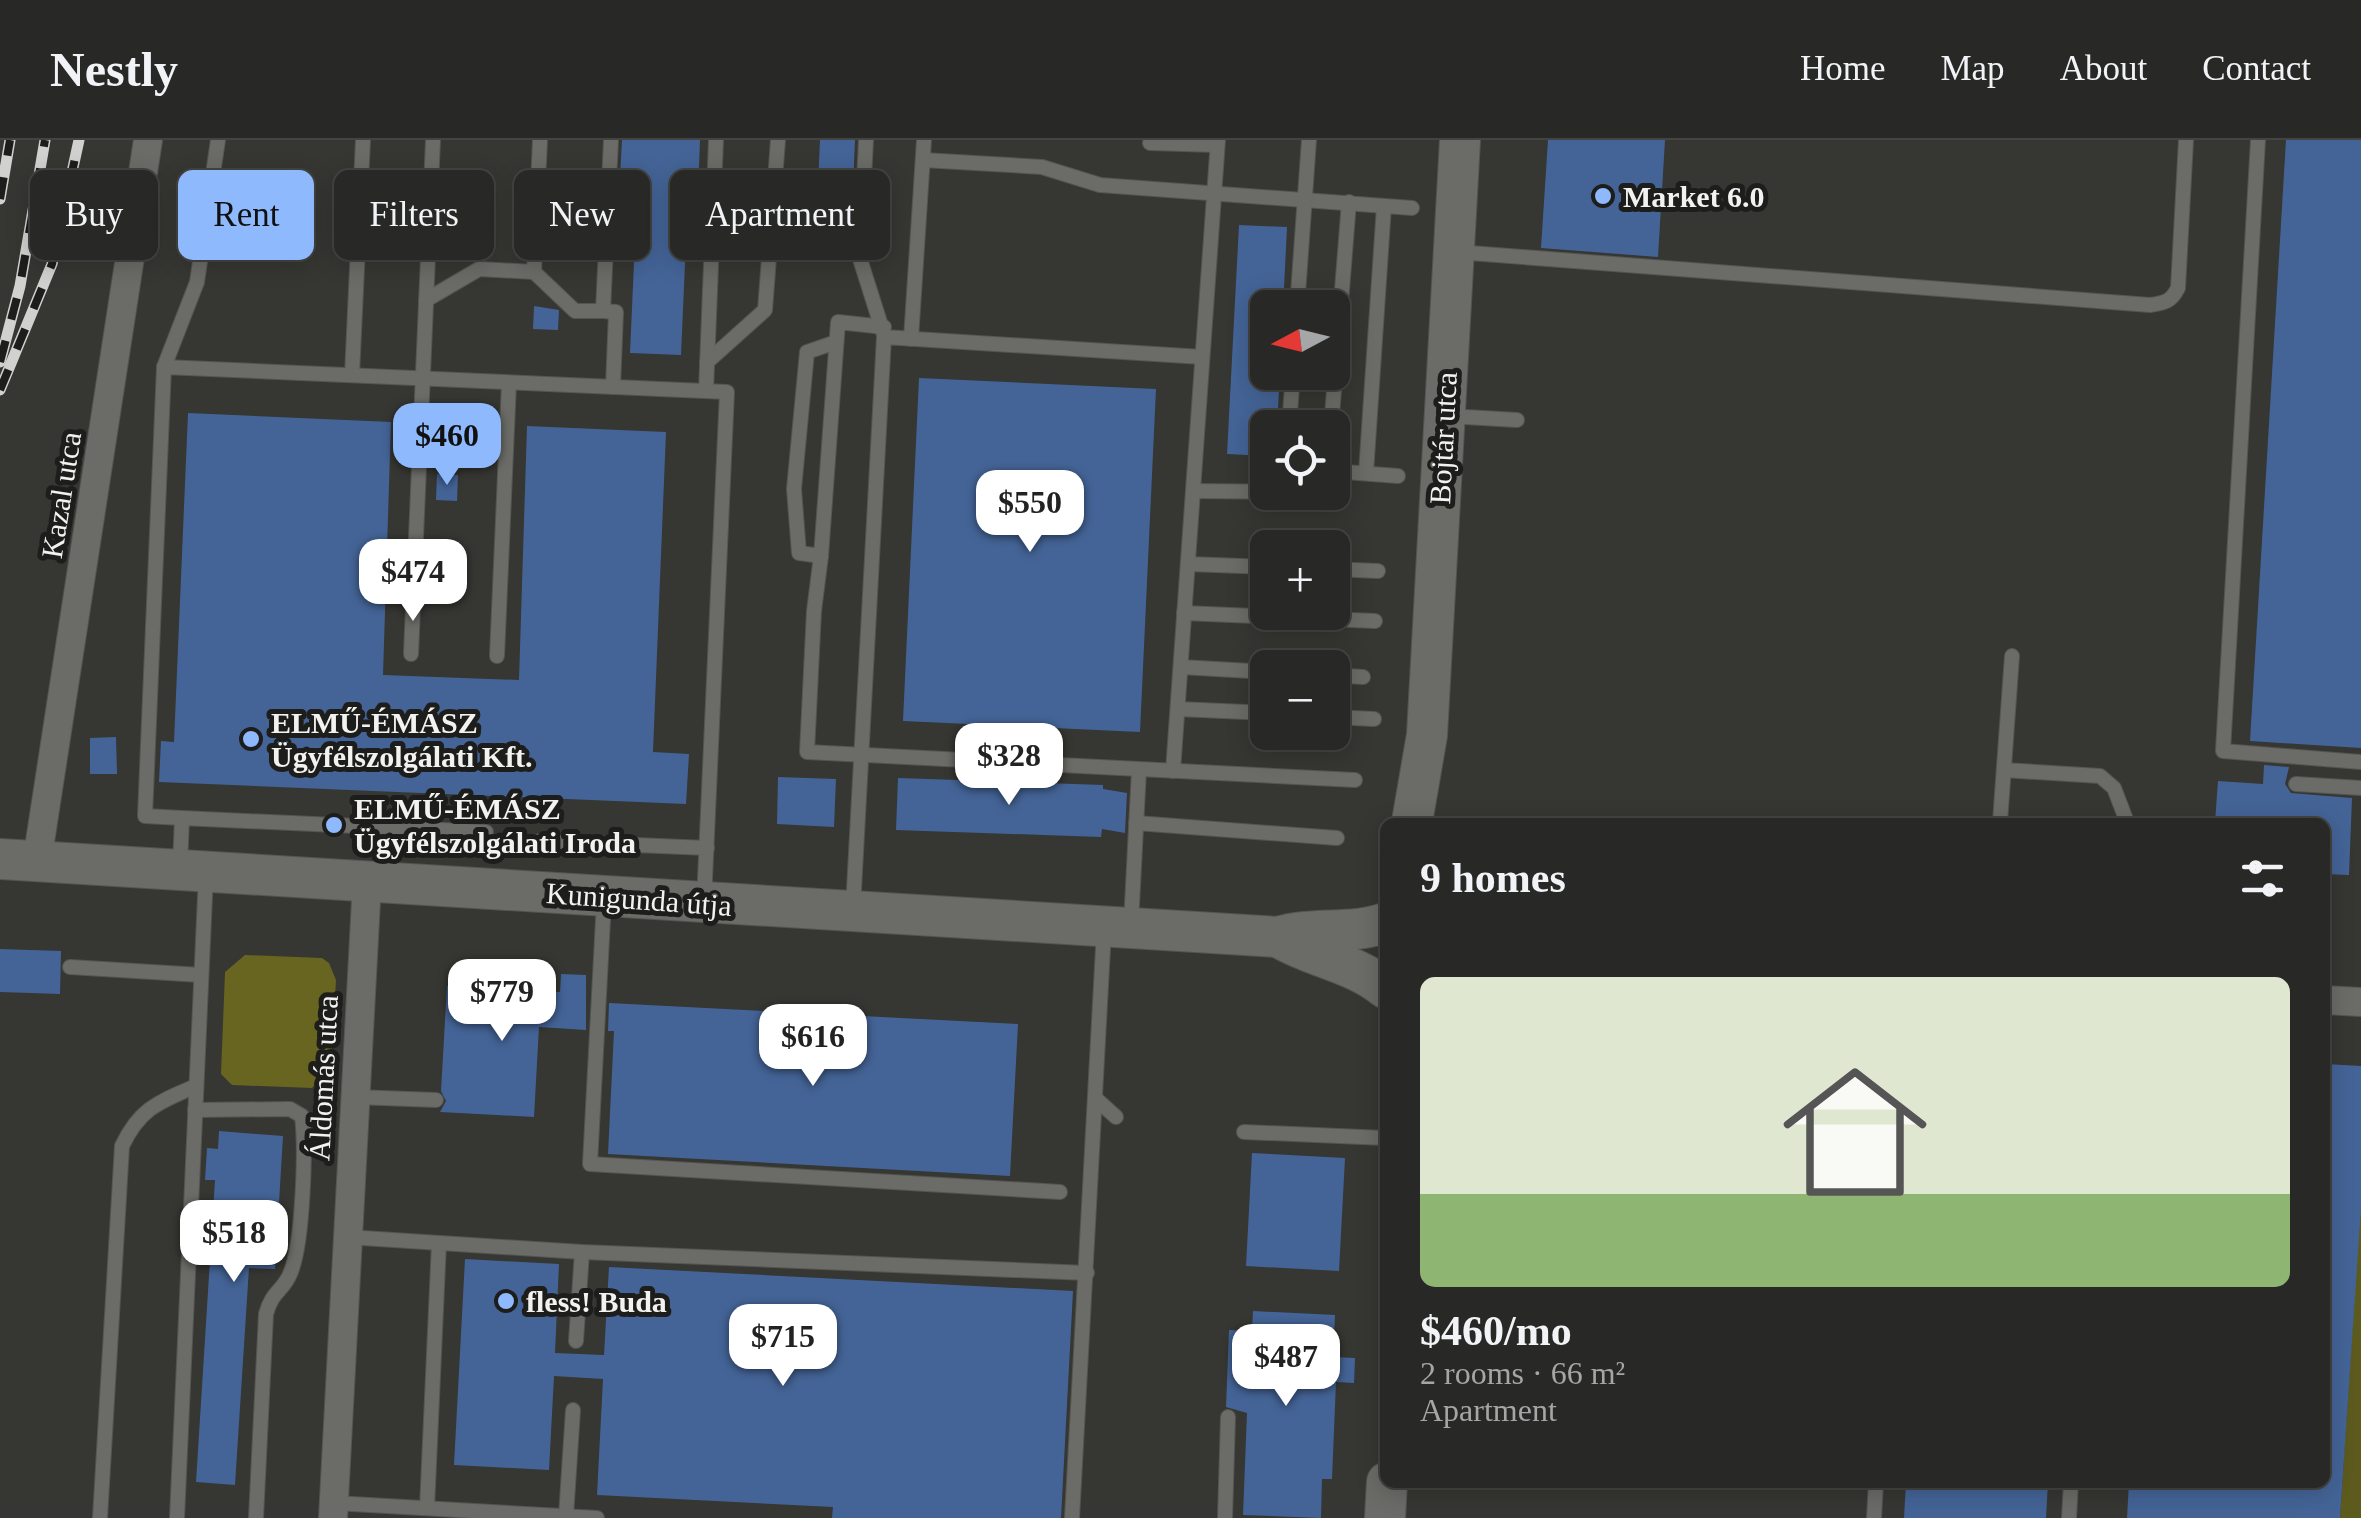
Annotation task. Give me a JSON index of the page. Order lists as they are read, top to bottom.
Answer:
{
  "streets": {
    "street": [
      "Bojtár utca",
      "Kazal utca",
      "Kunigunda útja",
      "Áldomás utca"
    ]
  },
  "crossings": [
    ["Kazal utca", "Kunigunda útja"],
    ["Kunigunda útja", "Áldomás utca"]
  ],
  "places": [
    "Market 6.0",
    "ELMŰ-ÉMÁSZ Ügyfélszolgálati Kft.",
    "ELMŰ-ÉMÁSZ Ügyfélszolgálati Iroda",
    "fless! Buda"
  ],
  "north": "left",
  "page": {
    "header": "Nestly",
    "nav": [
      "Home",
      "Map",
      "About",
      "Contact"
    ],
    "chip": [
      "Buy",
      "Rent",
      "Filters",
      "New",
      "Apartment"
    ],
    "map_buttons": ["+", "−"],
    "price": [
      "$460",
      "$550",
      "$474",
      "$328",
      "$779",
      "$616",
      "$518",
      "$715",
      "$487"
    ],
    "heading": "9 homes",
    "list": [
      {
        "name": "$460/mo",
        "note": "2 rooms · 66 m² · Apartment"
      }
    ]
  }
}
